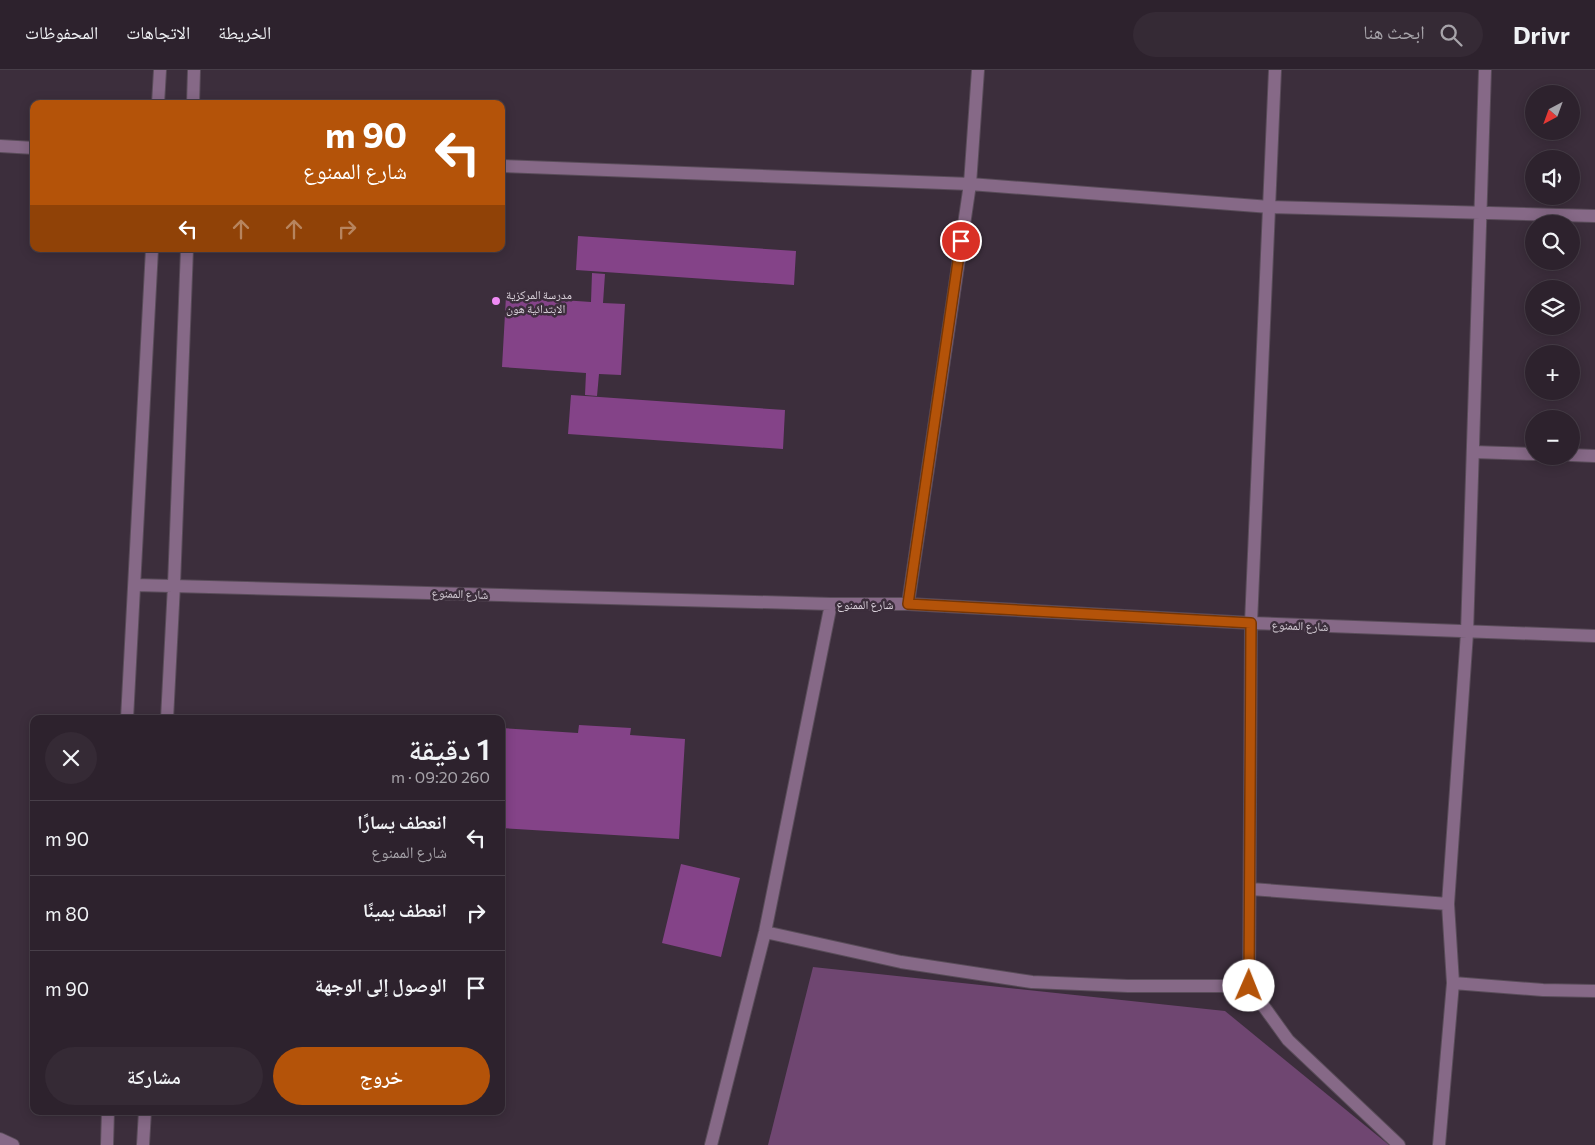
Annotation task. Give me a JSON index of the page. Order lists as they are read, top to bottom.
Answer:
{
  "streets": {
    "street": ["شارع الممنوع"]
  },
  "places": ["مدرسة المركزية الابتدائية هون"],
  "north": "bottom left",
  "page": {
    "header": "Drivr",
    "search": "ابحث هنا",
    "nav": ["الخريطة", "الاتجاهات", "المحفوظات"],
    "map_buttons": ["+", "−"],
    "turn": ["90 m", "شارع الممنوع"],
    "heading": ["1 دقيقة", "260 m · 09:20"],
    "list": [
      {
        "name": "انعطف يسارًا",
        "note": "شارع الممنوع",
        "value": "90 m"
      },
      {
        "name": "انعطف يمينًا",
        "value": "80 m"
      },
      {
        "name": "الوصول إلى الوجهة",
        "value": "90 m"
      }
    ],
    "buttons": ["خروج", "مشاركة"]
  }
}
